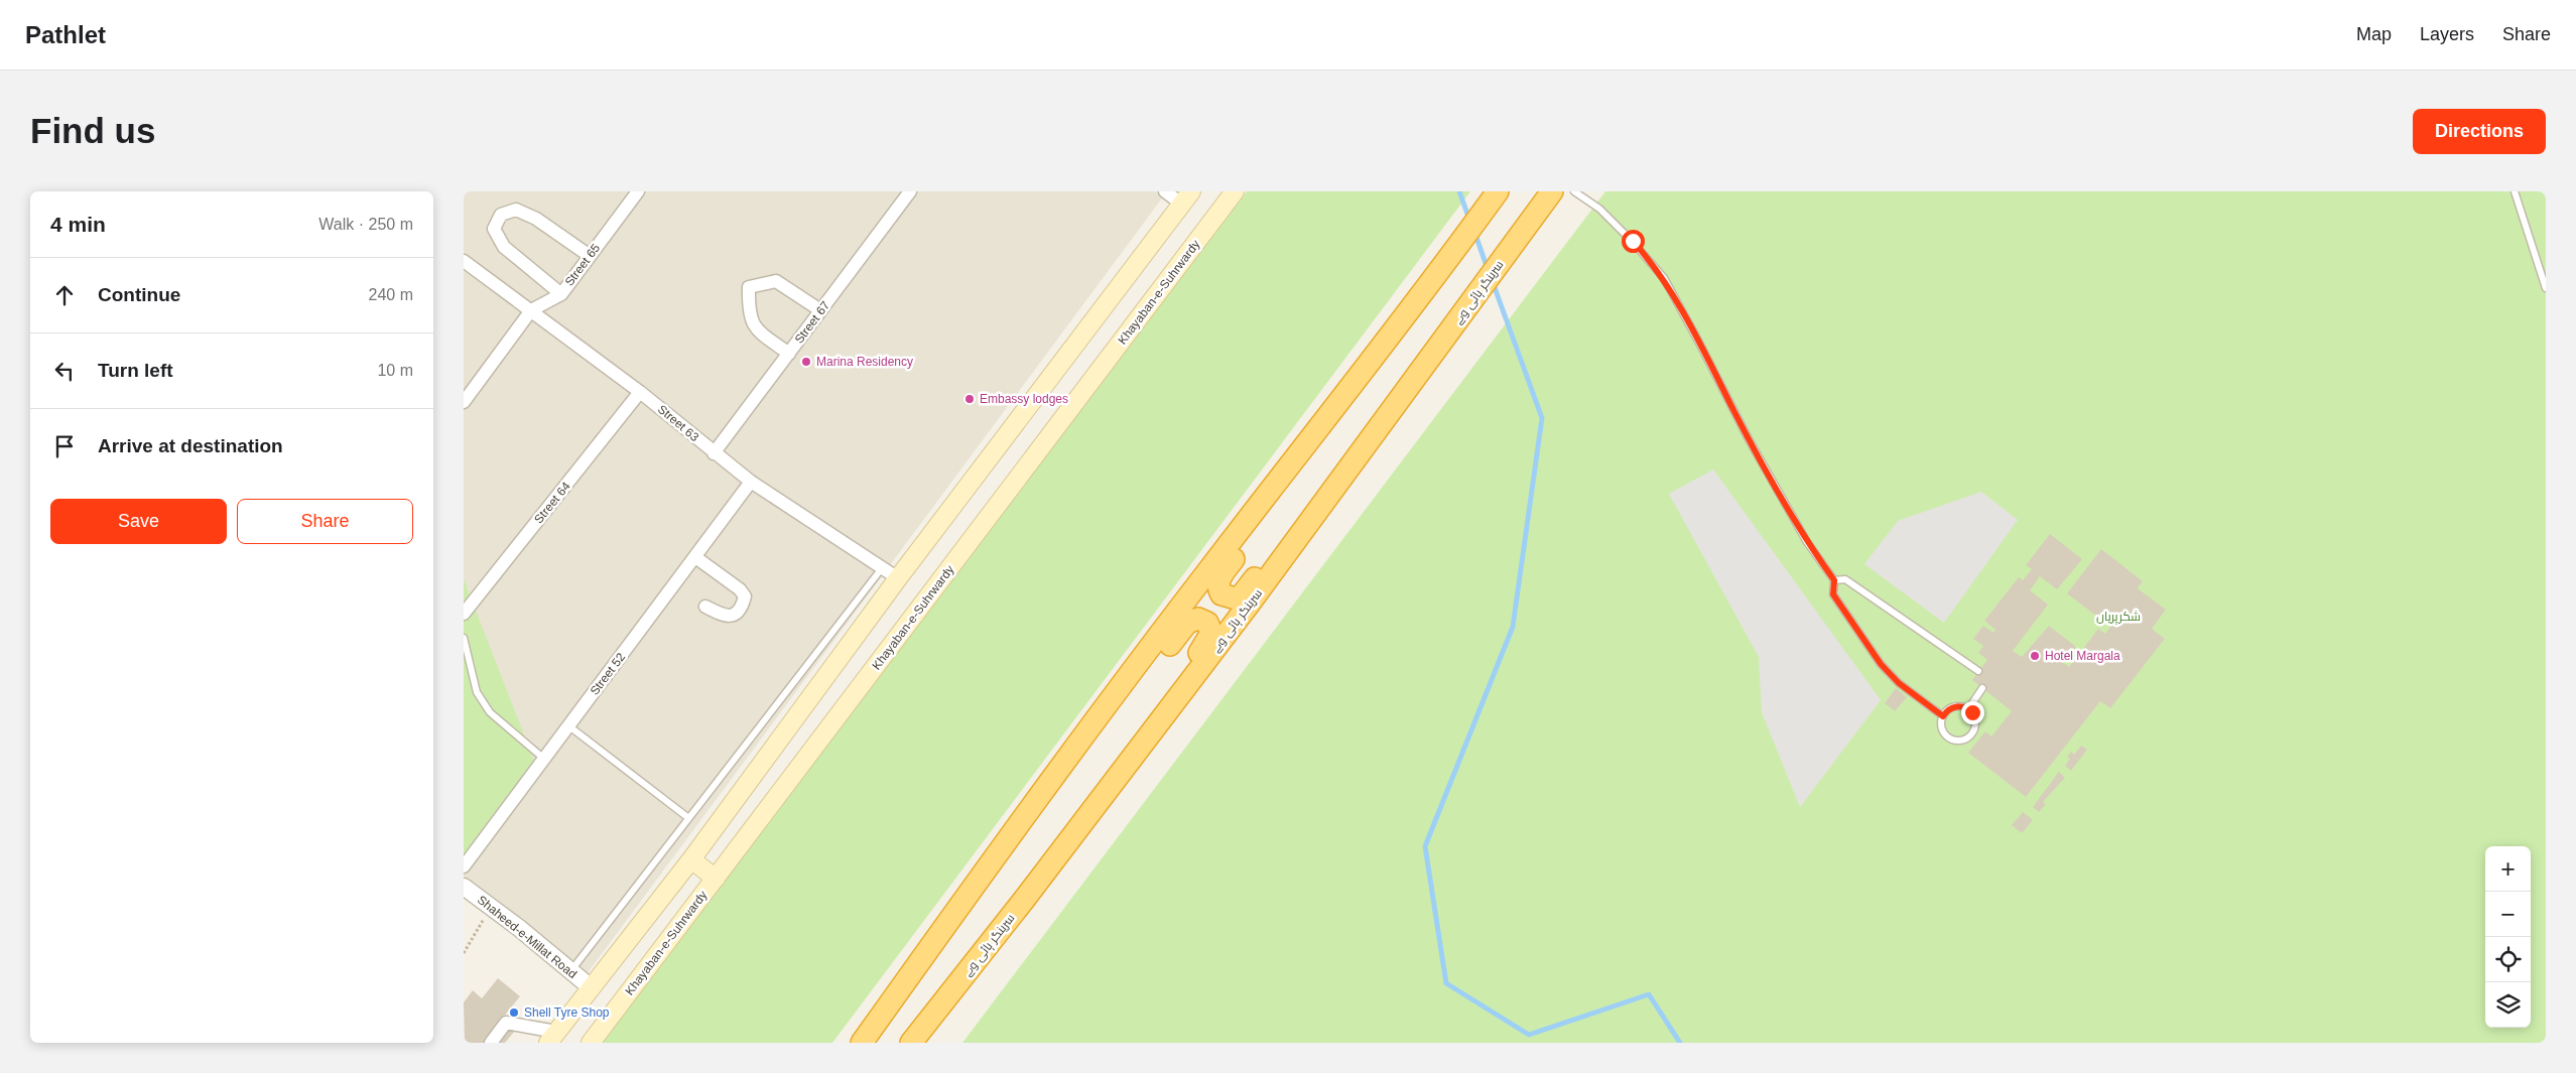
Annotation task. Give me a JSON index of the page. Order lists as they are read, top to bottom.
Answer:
{
  "streets": {
    "highway": ["سرینگر ہائی وے"],
    "main road": ["Khayaban-e-Suhrwardy"],
    "street": [
      "Street 65",
      "Street 67",
      "Street 63",
      "Street 64",
      "Street 52",
      "Shaheed-e-Millat Road"
    ]
  },
  "crossings": [
    ["Street 65", "Street 63"],
    ["Street 67", "Street 63"],
    ["Street 63", "Street 64"],
    ["Street 63", "Street 52"]
  ],
  "parks": ["شکرپریاں"],
  "places": [
    "Marina Residency",
    "Embassy lodges",
    "Hotel Margala",
    "Shell Tyre Shop"
  ],
  "page": {
    "header": "Pathlet",
    "nav": ["Map", "Layers", "Share"],
    "buttons": [
      "Directions",
      ["Save", "Share"]
    ],
    "title": "Find us",
    "heading": ["4 min", "Walk · 250 m"],
    "list": [
      ["Continue", "240 m"],
      ["Turn left", "10 m"],
      "Arrive at destination"
    ],
    "map_buttons": ["+", "−"]
  }
}
